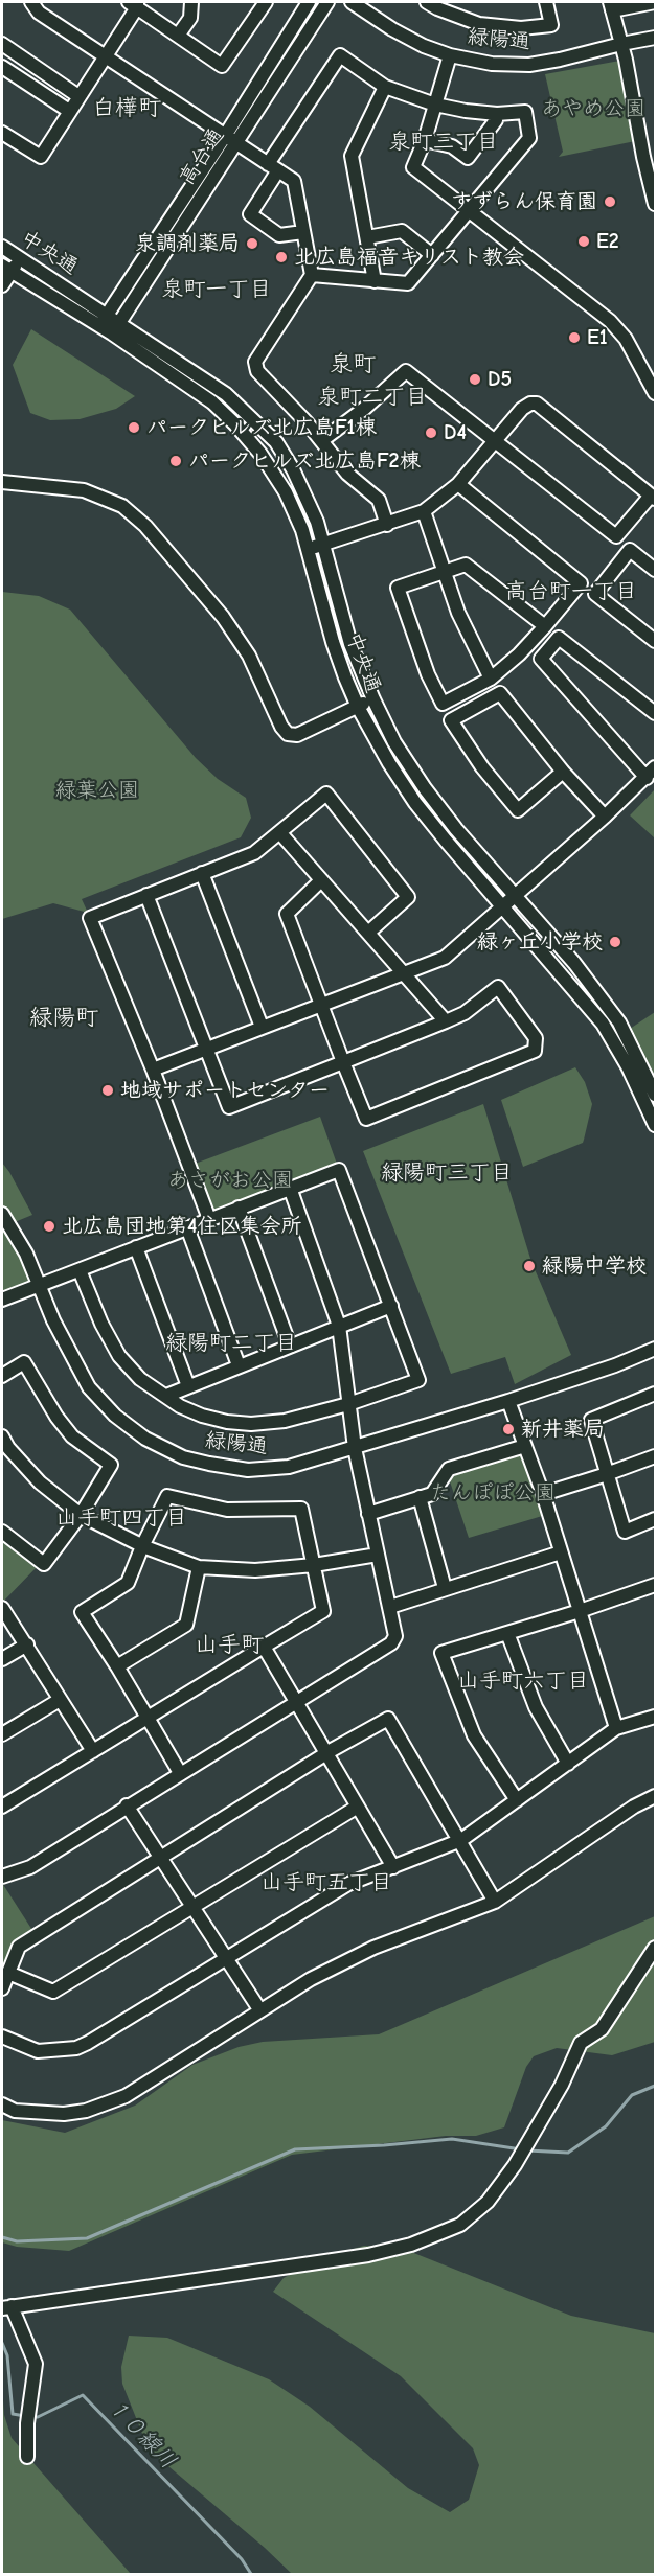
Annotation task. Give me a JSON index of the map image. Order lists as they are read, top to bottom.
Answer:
{
  "streets": {
    "street": ["緑陽通", "高台通", "中央通"]
  },
  "crossings": [
    ["高台通", "中央通"]
  ],
  "districts": [
    "白樺町",
    "泉町三丁目",
    "泉町一丁目",
    "泉町",
    "泉町二丁目",
    "高台町一丁目",
    "緑陽町",
    "緑陽町三丁目",
    "緑陽町二丁目",
    "山手町四丁目",
    "山手町",
    "山手町六丁目",
    "山手町五丁目"
  ],
  "water": ["１０線川"],
  "parks": [
    "あやめ公園",
    "緑葉公園",
    "あさがお公園",
    "たんぽぽ公園"
  ],
  "places": [
    "すずらん保育園",
    "E2",
    "泉調剤薬局",
    "北広島福音キリスト教会",
    "E1",
    "D5",
    "パークヒルズ北広島F1棟",
    "D4",
    "パークヒルズ北広島F2棟",
    "緑ヶ丘小学校",
    "地域サポートセンター",
    "北広島団地第4住区集会所",
    "緑陽中学校",
    "新井薬局"
  ]
}
